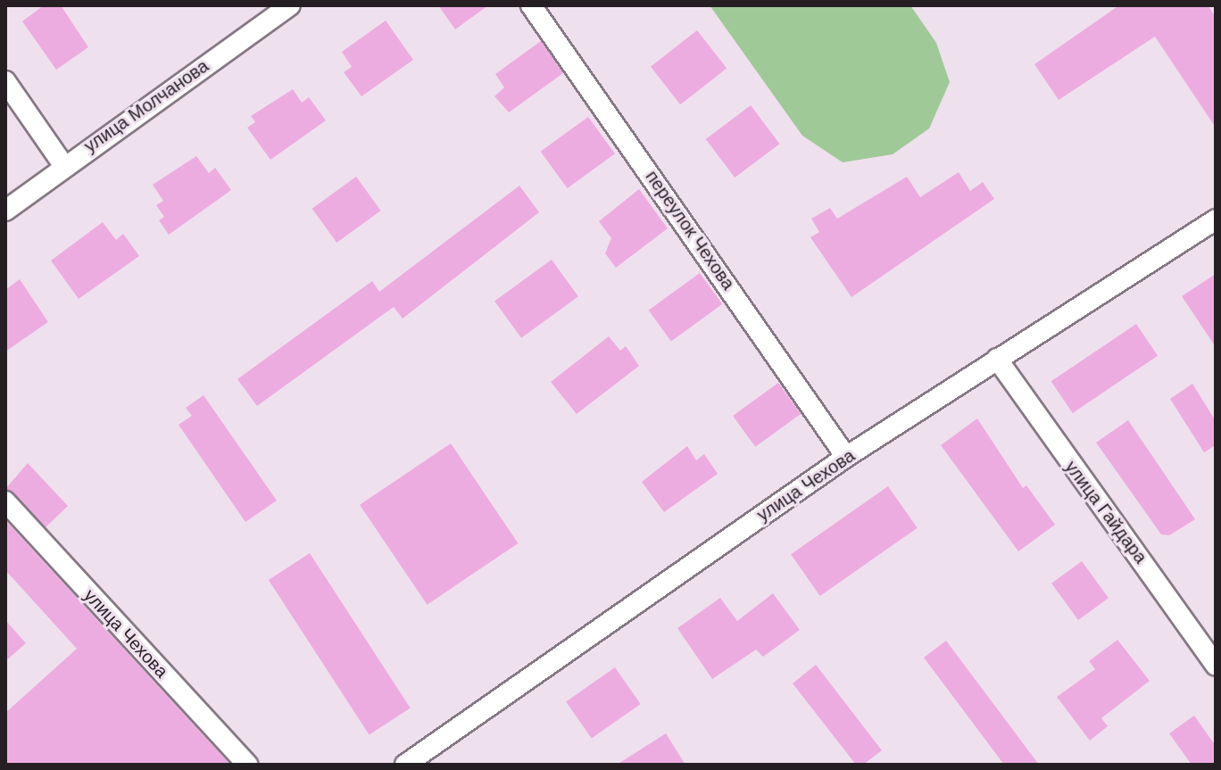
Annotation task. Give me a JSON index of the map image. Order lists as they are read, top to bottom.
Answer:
{
  "streets": {
    "street": [
      "улица Молчанова",
      "переулок Чехова",
      "улица Чехова",
      "улица Гайдара"
    ]
  },
  "crossings": [
    ["переулок Чехова", "улица Чехова"],
    ["улица Чехова", "улица Гайдара"]
  ]
}
